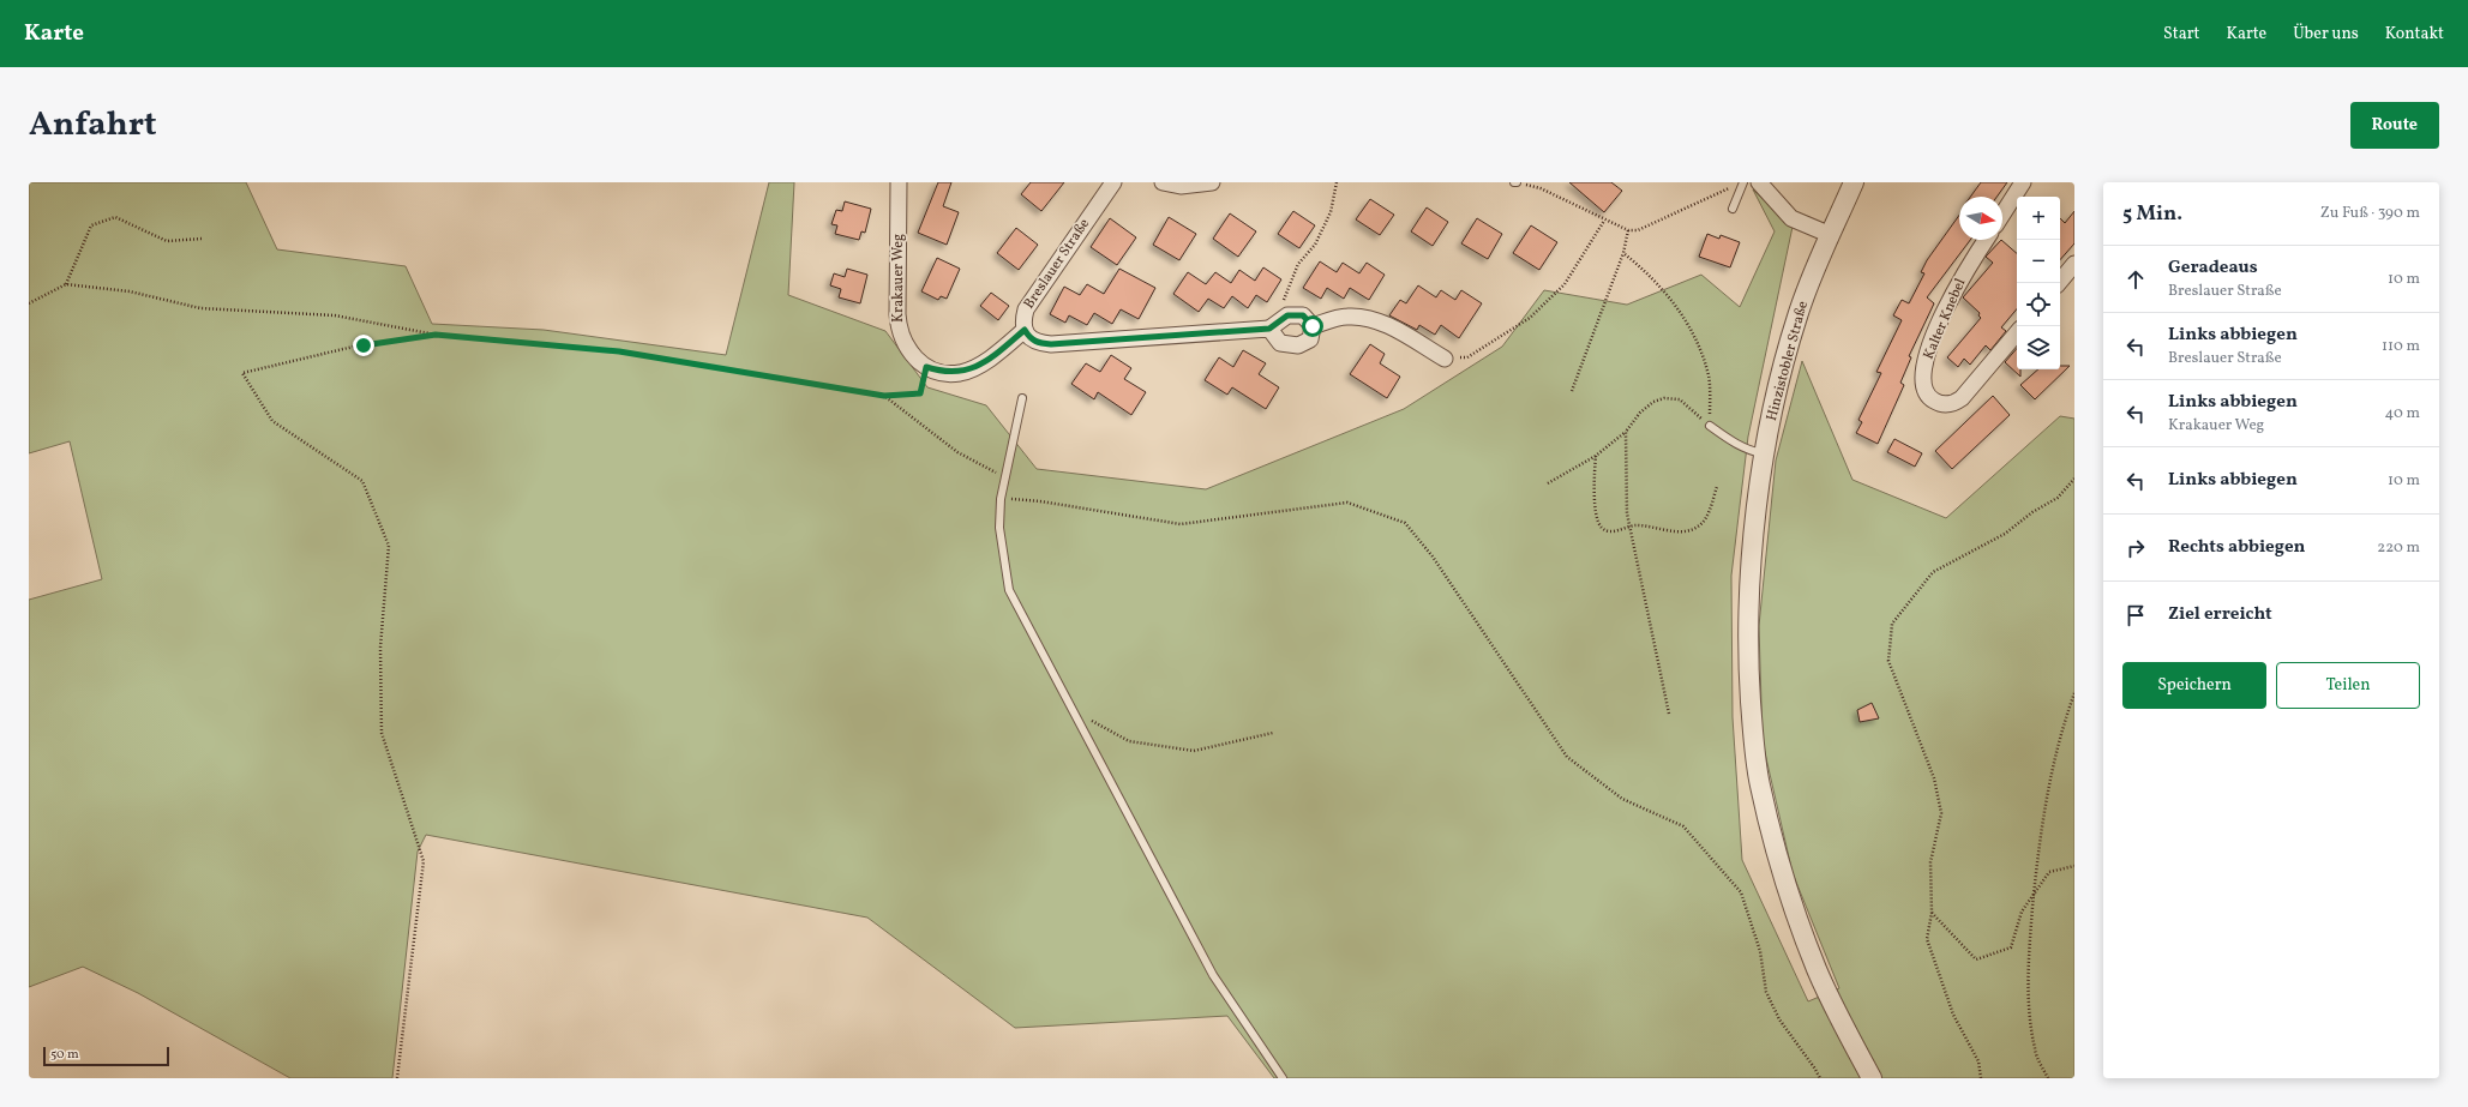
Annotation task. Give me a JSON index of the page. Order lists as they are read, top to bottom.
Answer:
{
  "streets": {
    "street": [
      "Breslauer Straße",
      "Krakauer Weg",
      "Kalter Knebel",
      "Hinzistobler Straße"
    ]
  },
  "scale_bar": "50 m",
  "north": "right",
  "page": {
    "header": "Karte",
    "nav": [
      "Start",
      "Karte",
      "Über uns",
      "Kontakt"
    ],
    "title": "Anfahrt",
    "buttons": [
      "Route",
      ["Speichern", "Teilen"]
    ],
    "heading": ["5 Min.", "Zu Fuß · 390 m"],
    "map_buttons": ["+", "−"],
    "list": [
      ["Geradeaus", "Breslauer Straße", "10 m"],
      ["Links abbiegen", "Breslauer Straße", "110 m"],
      ["Links abbiegen", "Krakauer Weg", "40 m"],
      ["Links abbiegen", "10 m"],
      ["Rechts abbiegen", "220 m"],
      "Ziel erreicht"
    ],
    "scale": "50 m"
  }
}
